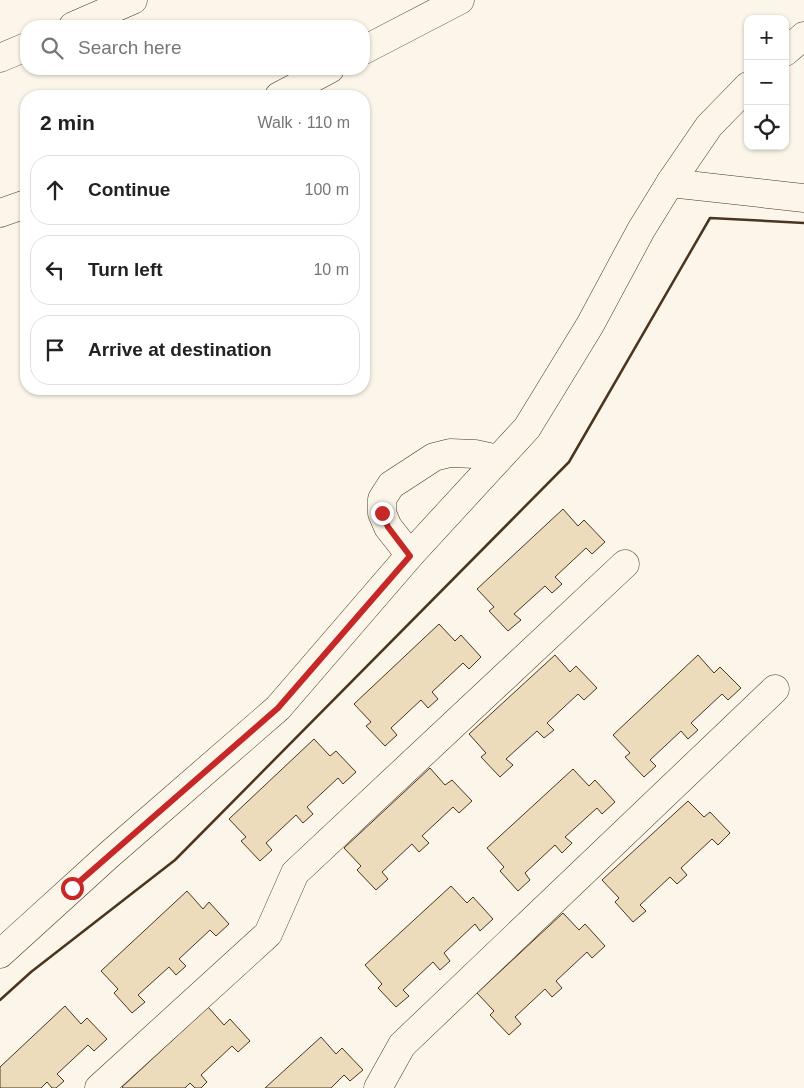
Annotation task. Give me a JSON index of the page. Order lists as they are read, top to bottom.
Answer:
{
  "page": {
    "map_buttons": ["+", "−"],
    "search": "Search here",
    "heading": ["2 min", "Walk · 110 m"],
    "list": [
      ["Continue", "100 m"],
      ["Turn left", "10 m"],
      "Arrive at destination"
    ]
  }
}
